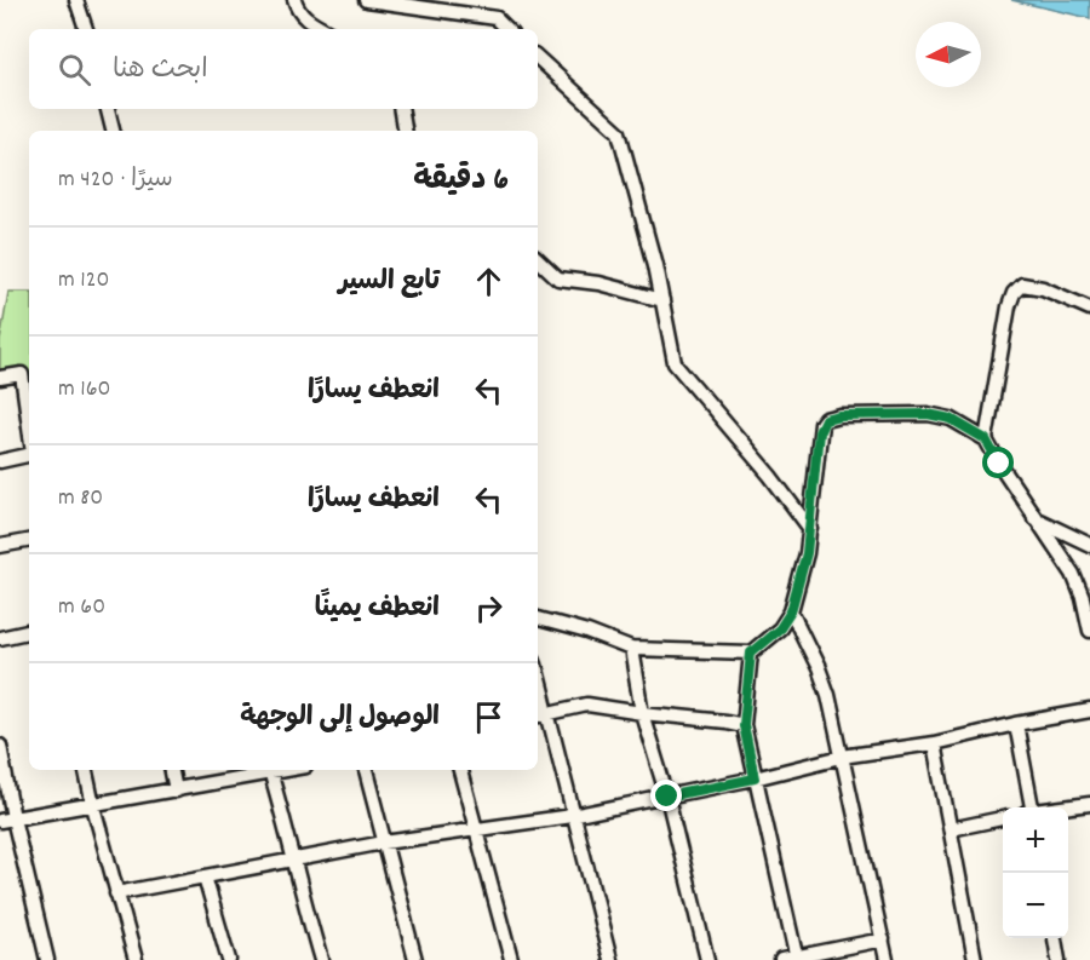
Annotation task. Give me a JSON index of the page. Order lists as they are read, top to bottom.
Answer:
{
  "north": "left",
  "page": {
    "search": "ابحث هنا",
    "heading": ["6 دقيقة", "سيرًا · 420 m"],
    "list": [
      ["تابع السير", "120 m"],
      ["انعطف يسارًا", "160 m"],
      ["انعطف يسارًا", "80 m"],
      ["انعطف يمينًا", "60 m"],
      "الوصول إلى الوجهة"
    ],
    "map_buttons": ["+", "−"]
  }
}
